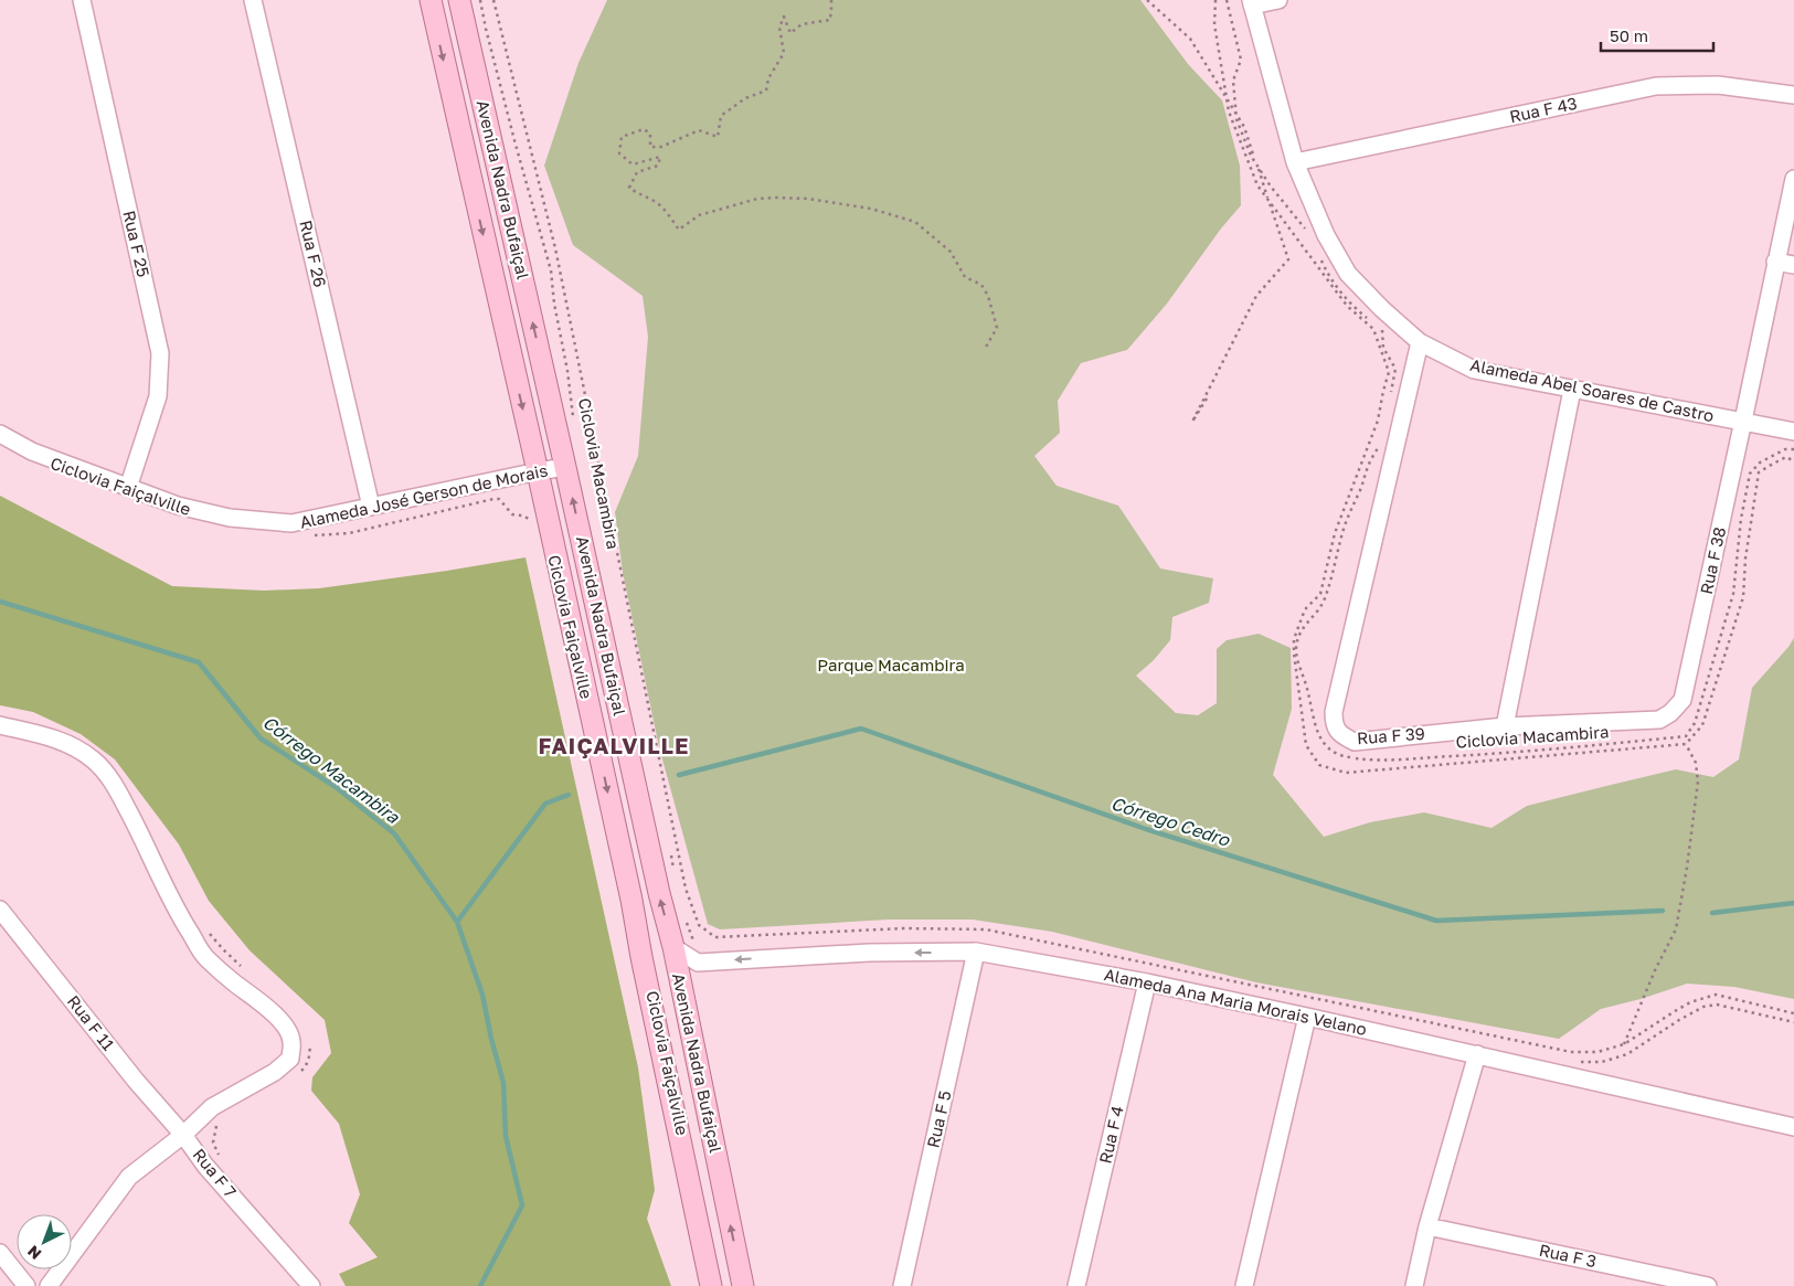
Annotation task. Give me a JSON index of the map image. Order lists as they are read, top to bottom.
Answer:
{
  "streets": {
    "main road": ["Avenida Nadra Bufaiçal"],
    "street": [
      "Rua F 43",
      "Rua F 25",
      "Rua F 26",
      "Alameda Abel Soares de Castro",
      "Alameda José Gerson de Morais",
      "Rua F 38",
      "Rua F 39",
      "Alameda Ana Maria Morais Velano",
      "Rua F 11",
      "Rua F 5",
      "Rua F 4",
      "Rua F 7",
      "Rua F 3"
    ],
    "path": ["Ciclovia Macambira"]
  },
  "crossings": [
    ["Rua F 43", "Alameda Abel Soares de Castro"],
    ["Avenida Nadra Bufaiçal", "Alameda José Gerson de Morais"],
    ["Avenida Nadra Bufaiçal", "Alameda Ana Maria Morais Velano"],
    ["Rua F 25", "Alameda José Gerson de Morais"],
    ["Rua F 26", "Alameda José Gerson de Morais"],
    ["Alameda Abel Soares de Castro", "Rua F 38"],
    ["Alameda Abel Soares de Castro", "Rua F 39"],
    ["Rua F 38", "Rua F 39"],
    ["Alameda Ana Maria Morais Velano", "Rua F 5"],
    ["Alameda Ana Maria Morais Velano", "Rua F 4"],
    ["Rua F 11", "Rua F 7"]
  ],
  "districts": ["FAIÇALVILLE"],
  "water": ["Córrego Macambira", "Córrego Cedro"],
  "parks": ["Parque Macambira"],
  "scale_bar": "50 m",
  "north": "bottom left"
}
